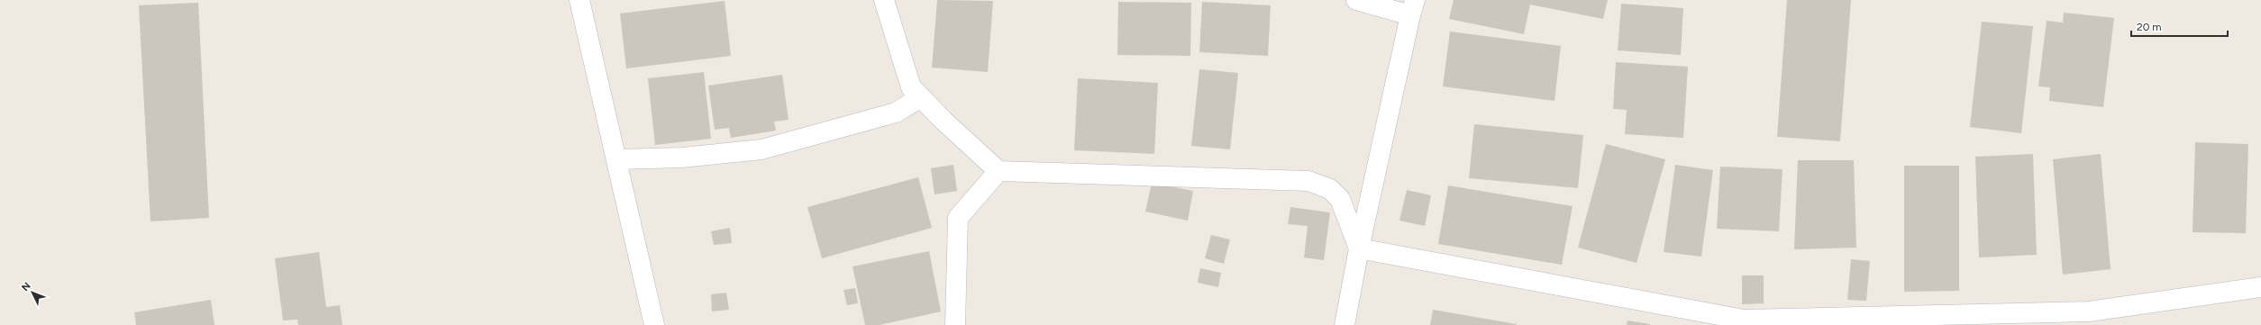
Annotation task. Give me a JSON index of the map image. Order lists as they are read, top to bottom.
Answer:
{
  "scale_bar": "20 m",
  "north": "top left"
}
